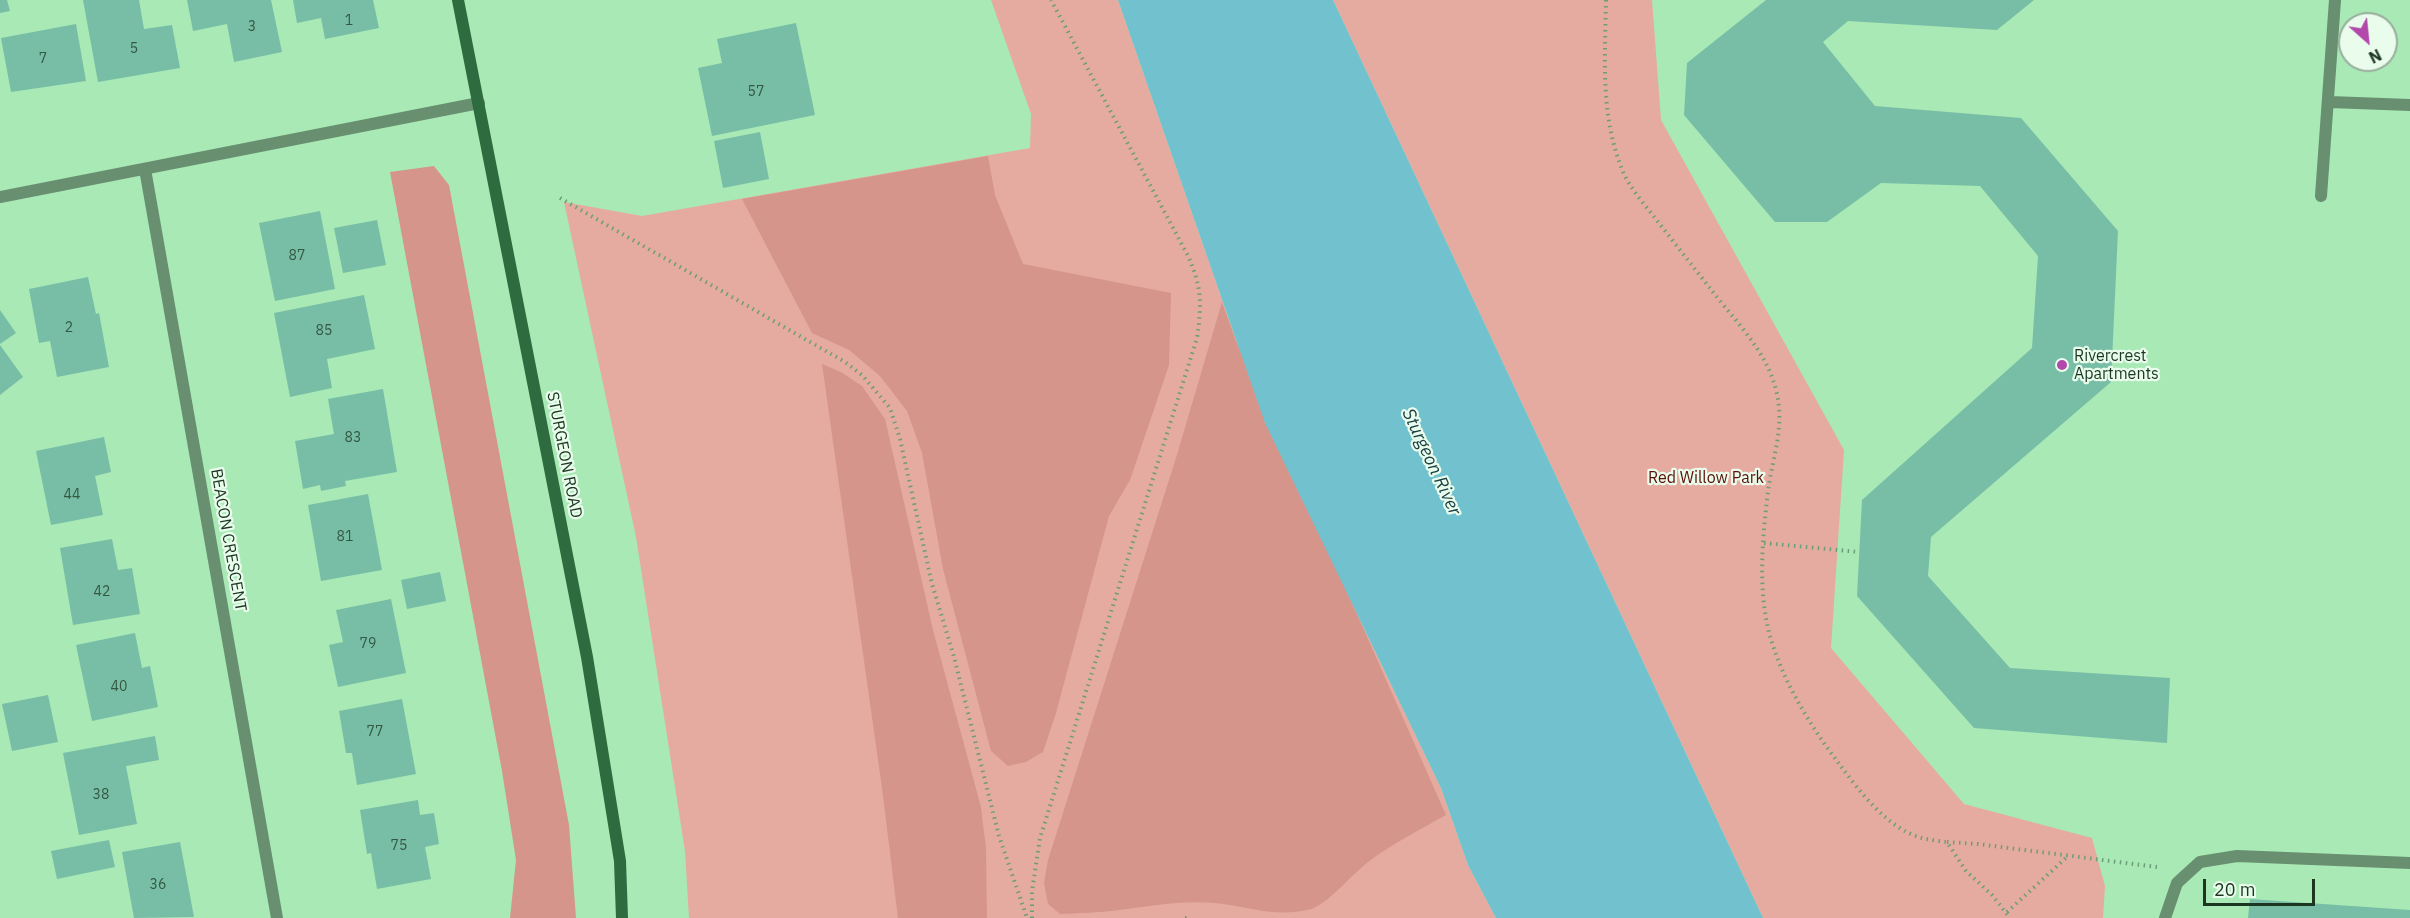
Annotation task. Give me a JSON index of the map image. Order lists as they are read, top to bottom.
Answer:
{
  "streets": {
    "main road": ["STURGEON ROAD"],
    "street": ["BEACON CRESCENT"]
  },
  "water": ["Sturgeon River"],
  "parks": ["Red Willow Park"],
  "places": ["Rivercrest Apartments"],
  "house_numbers": [
    "1",
    "3",
    "5",
    "7",
    "57",
    "87",
    "2",
    "85",
    "83",
    "44",
    "81",
    "42",
    "79",
    "40",
    "77",
    "38",
    "75",
    "36"
  ],
  "scale_bar": "20 m",
  "north": "bottom right"
}
